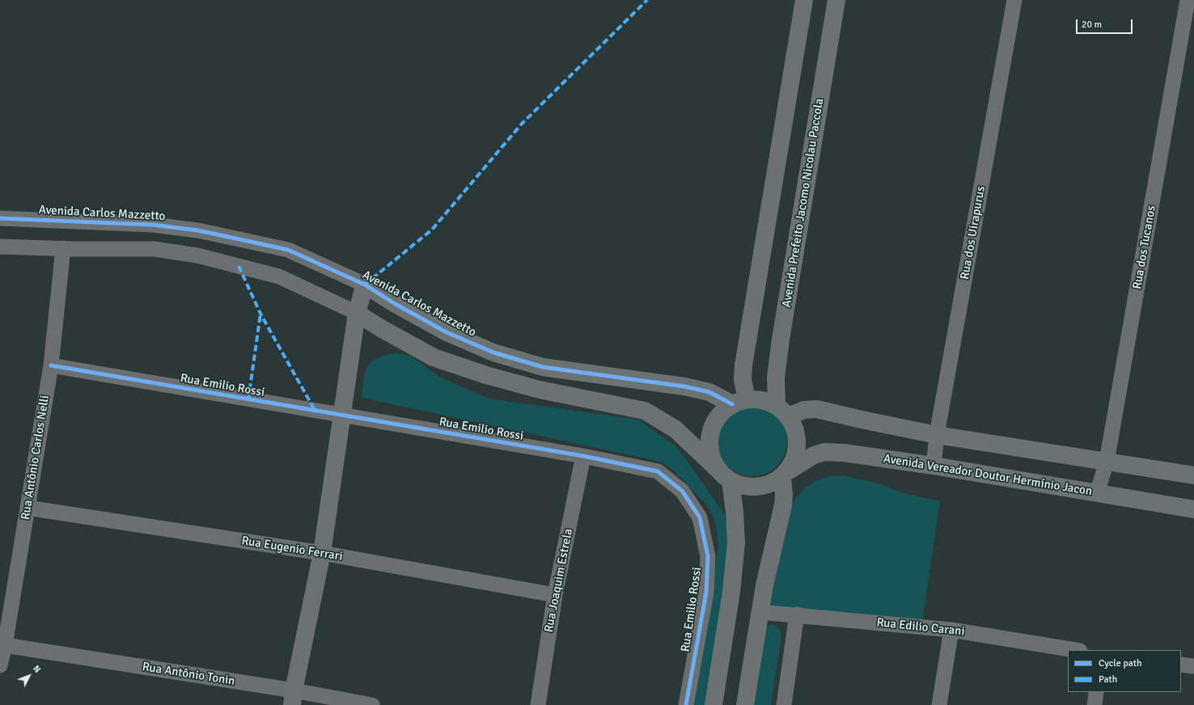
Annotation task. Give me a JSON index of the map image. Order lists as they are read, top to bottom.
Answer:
{
  "streets": {
    "street": [
      "Avenida Prefeito Jacomo Nicolau Paccola",
      "Avenida Carlos Mazzetto",
      "Rua dos Uirapurus",
      "Rua dos Tucanos",
      "Rua Emilio Rossi",
      "Rua Antônio Carlos Nelli",
      "Avenida Vereador Doutor Hermínio Jacon",
      "Rua Eugenio Ferrari",
      "Rua Joaquim Estrela",
      "Rua Edilio Carani",
      "Rua Antônio Tonin"
    ]
  },
  "crossings": [
    ["Avenida Prefeito Jacomo Nicolau Paccola", "Avenida Carlos Mazzetto"],
    ["Avenida Prefeito Jacomo Nicolau Paccola", "Avenida Vereador Doutor Hermínio Jacon"],
    ["Avenida Carlos Mazzetto", "Avenida Vereador Doutor Hermínio Jacon"],
    ["Rua dos Uirapurus", "Avenida Vereador Doutor Hermínio Jacon"],
    ["Rua dos Tucanos", "Avenida Vereador Doutor Hermínio Jacon"],
    ["Rua Emilio Rossi", "Rua Antônio Carlos Nelli"],
    ["Rua Emilio Rossi", "Rua Joaquim Estrela"],
    ["Rua Antônio Carlos Nelli", "Rua Eugenio Ferrari"],
    ["Rua Antônio Carlos Nelli", "Rua Antônio Tonin"],
    ["Rua Eugenio Ferrari", "Rua Joaquim Estrela"]
  ],
  "legend": ["Cycle path", "Path"],
  "scale_bar": "20 m",
  "north": "top right"
}
